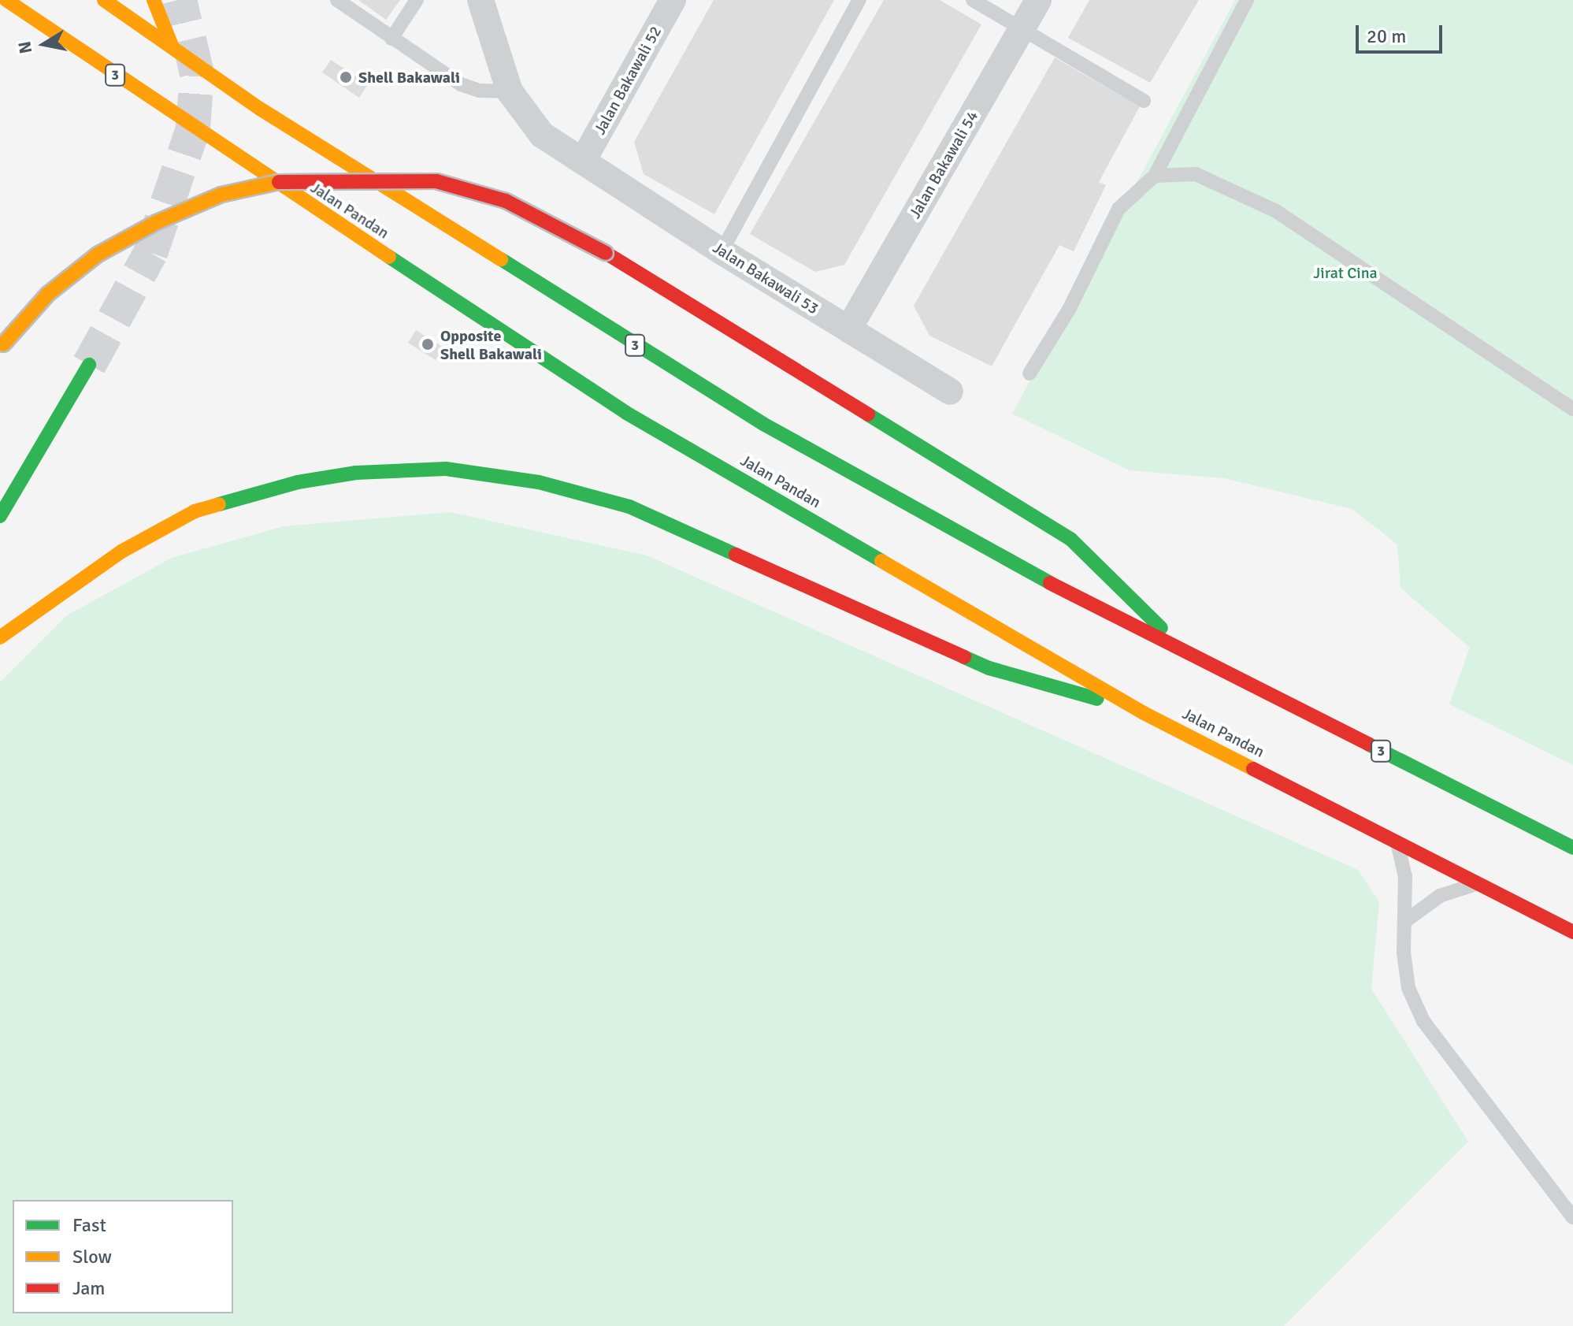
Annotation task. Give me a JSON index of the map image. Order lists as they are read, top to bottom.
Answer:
{
  "streets": {
    "main road": ["3", "Jalan Pandan"],
    "street": ["Jalan Bakawali 52", "Jalan Bakawali 54", "Jalan Bakawali 53"]
  },
  "crossings": [
    ["Jalan Bakawali 52", "Jalan Bakawali 53"],
    ["Jalan Bakawali 54", "Jalan Bakawali 53"]
  ],
  "parks": ["Jirat Cina"],
  "places": ["Shell Bakawali", "Opposite Shell Bakawali"],
  "legend": ["Fast", "Slow", "Jam"],
  "scale_bar": "20 m",
  "north": "left"
}
